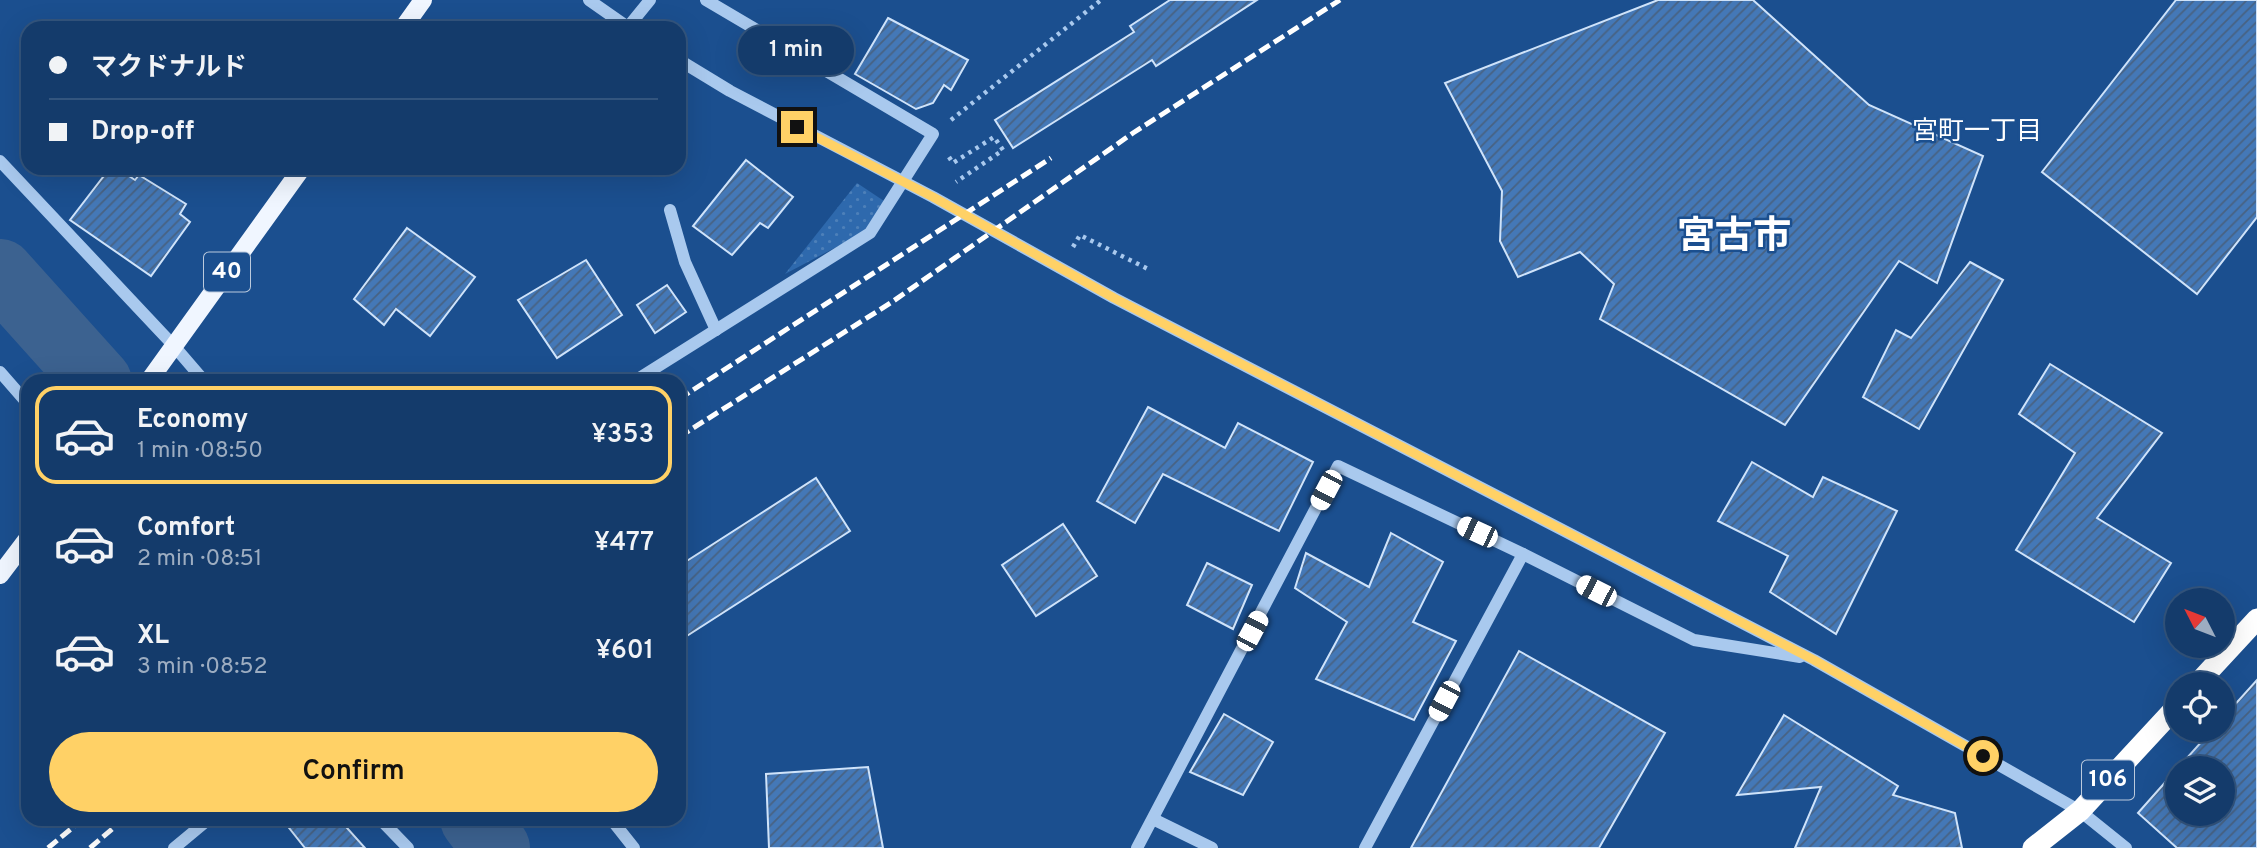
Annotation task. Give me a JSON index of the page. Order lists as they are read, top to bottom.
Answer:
{
  "streets": {
    "highway": ["106"],
    "main road": ["40"]
  },
  "districts": ["宮町一丁目", "宮古市"],
  "north": "top left",
  "page": {
    "banner": ["マクドナルド", "Drop-off"],
    "bubble": "1 min",
    "list": [
      {
        "name": "Economy",
        "note": "1 min · 08:50",
        "value": "¥353"
      },
      {
        "name": "Comfort",
        "note": "2 min · 08:51",
        "value": "¥477"
      },
      {
        "name": "XL",
        "note": "3 min · 08:52",
        "value": "¥601"
      }
    ],
    "buttons": "Confirm"
  }
}
